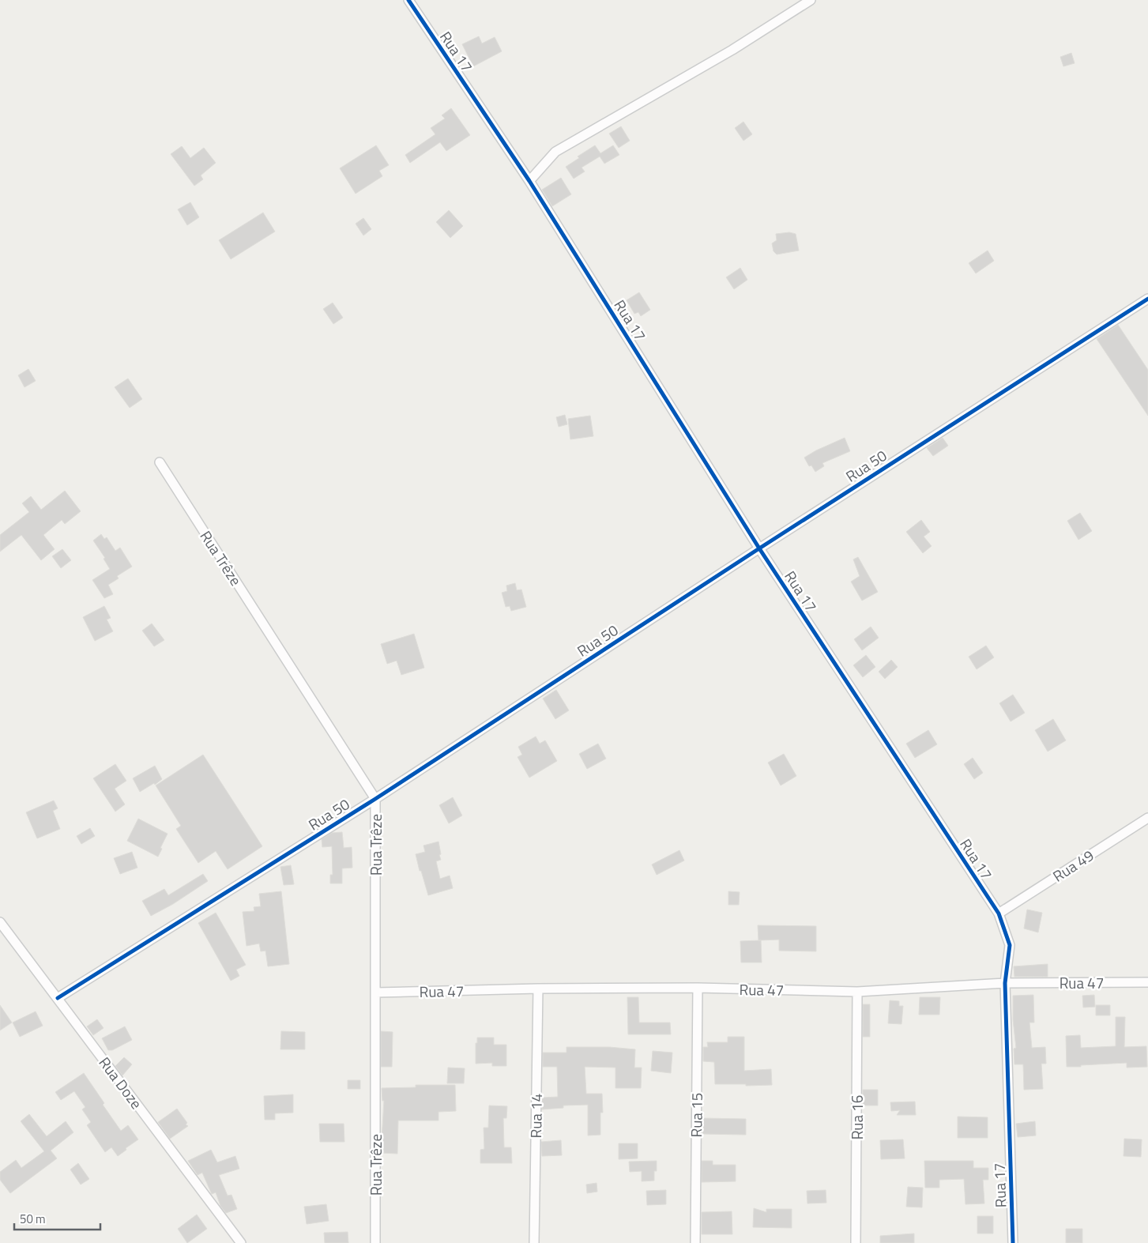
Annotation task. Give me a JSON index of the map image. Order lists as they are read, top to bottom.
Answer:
{
  "streets": {
    "street": [
      "Rua 17",
      "Rua 50",
      "Rua Trêze",
      "Rua 49",
      "Rua 47",
      "Rua Doze",
      "Rua 15",
      "Rua 14",
      "Rua 16"
    ]
  },
  "crossings": [
    ["Rua 17", "Rua 50"],
    ["Rua 17", "Rua 49"],
    ["Rua 17", "Rua 47"],
    ["Rua 50", "Rua Trêze"],
    ["Rua 50", "Rua Doze"],
    ["Rua Trêze", "Rua 47"],
    ["Rua 47", "Rua 15"],
    ["Rua 47", "Rua 14"],
    ["Rua 47", "Rua 16"]
  ],
  "scale_bar": "50 m"
}
